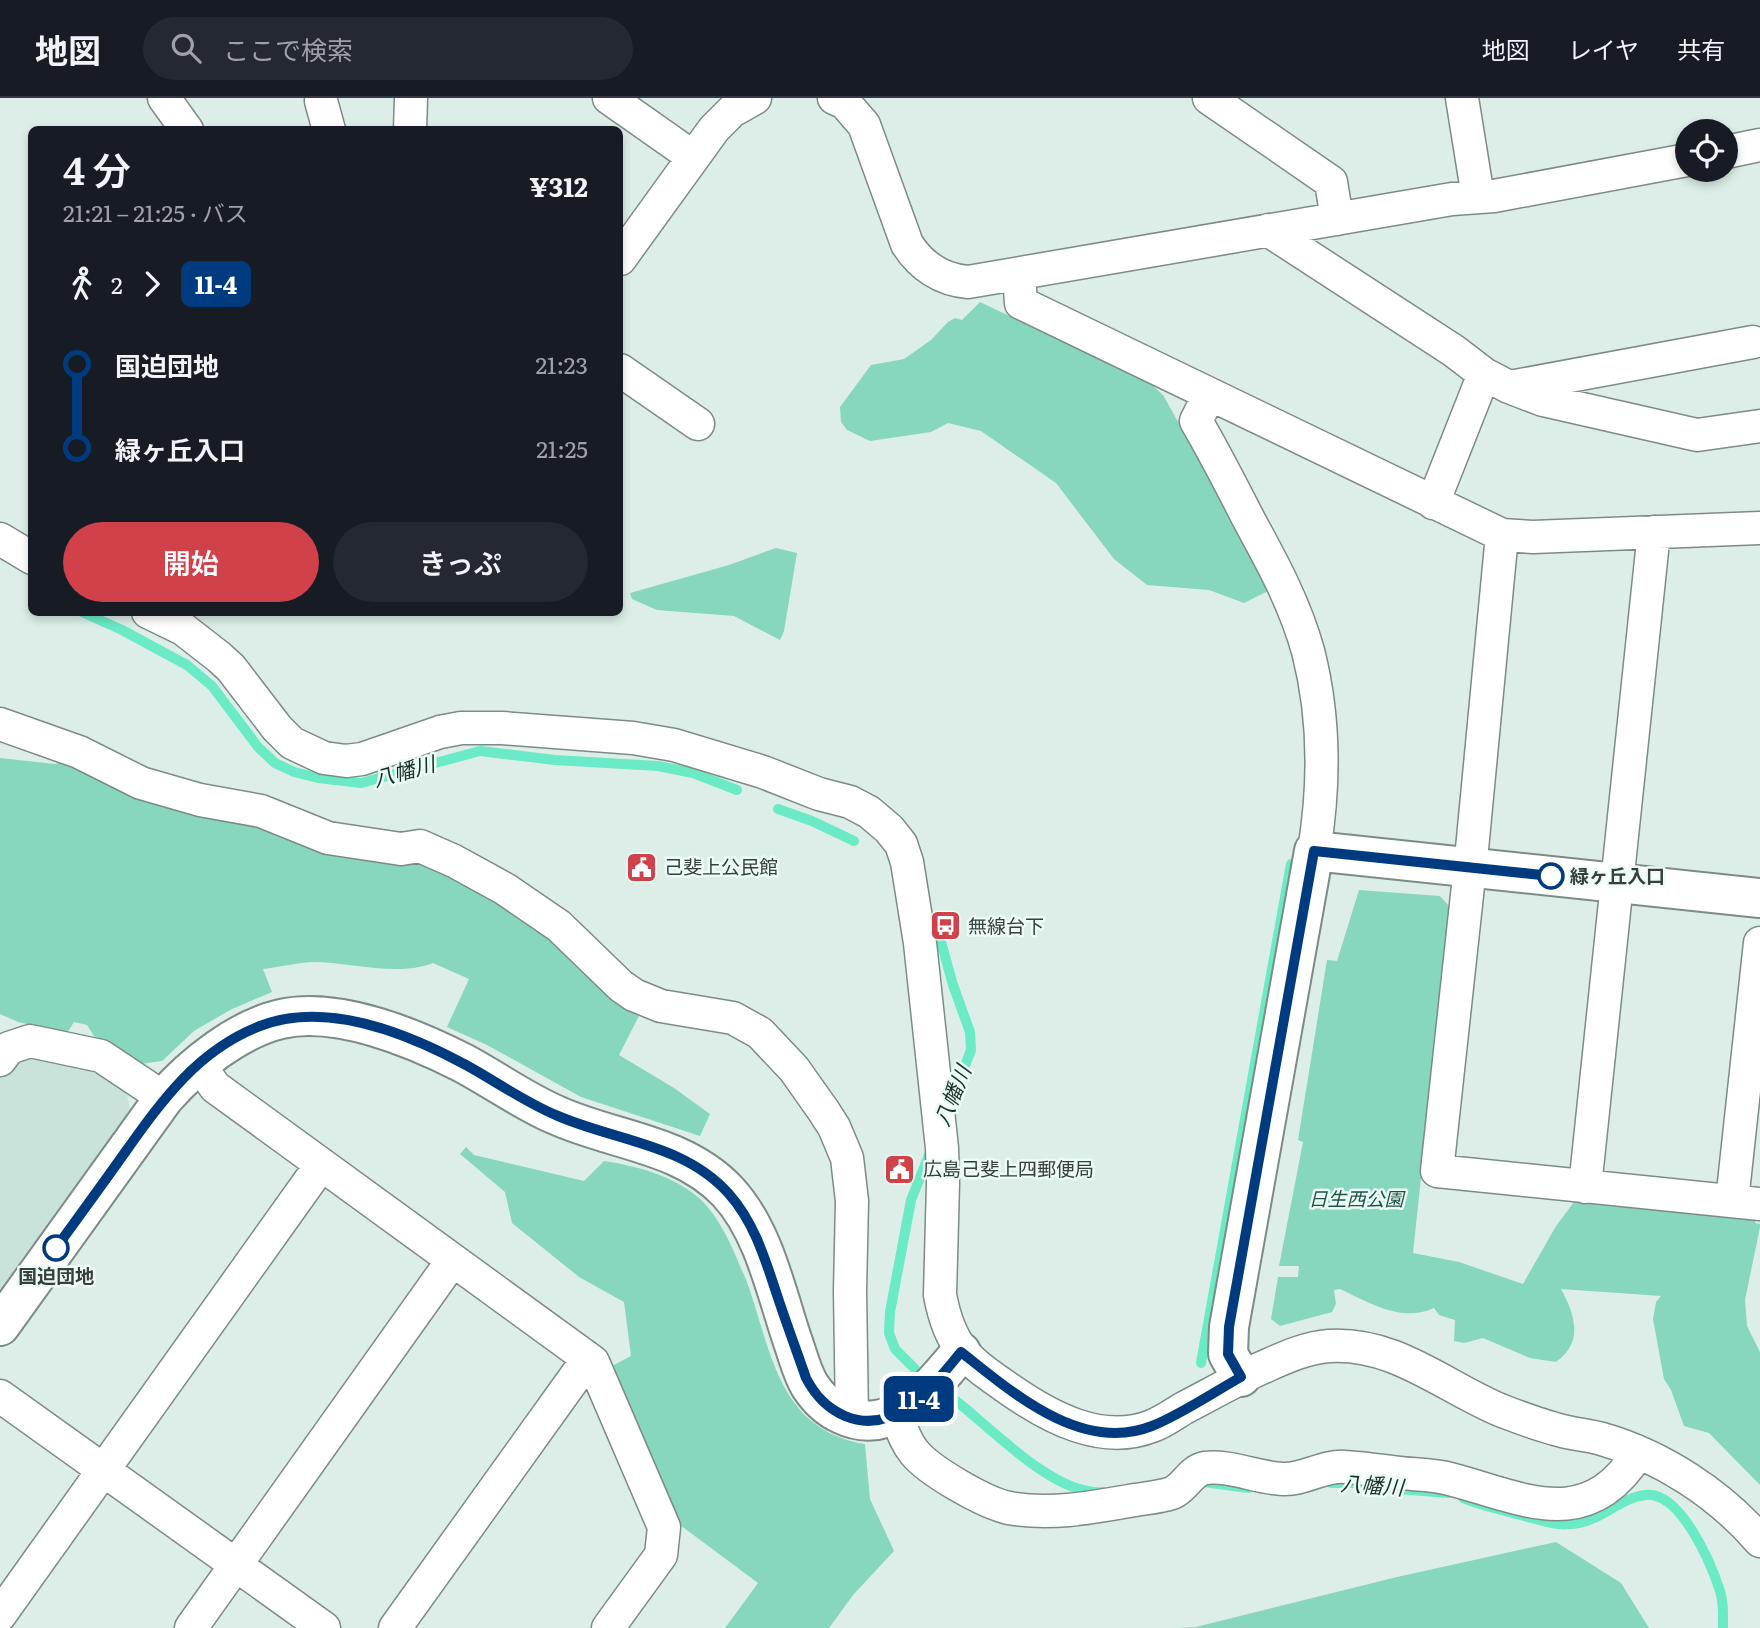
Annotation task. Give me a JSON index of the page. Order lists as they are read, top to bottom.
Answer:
{
  "water": ["八幡川"],
  "parks": ["日生西公園"],
  "places": {
    "public building": ["己斐上公民館", "広島己斐上四郵便局"],
    "other": ["緑ヶ丘入口", "国迫団地"],
    "bus stop": ["無線台下"]
  },
  "lines": ["bus line 11-4"],
  "page": {
    "header": "地図",
    "search": "ここで検索",
    "nav": ["地図", "レイヤ", "共有"],
    "on_map": "11-4",
    "heading": ["4 分", "21:21 – 21:25 · バス", "¥312"],
    "legs": ["2", "11-4"],
    "list": [
      {
        "name": "国迫団地",
        "value": "21:23"
      },
      {
        "name": "緑ヶ丘入口",
        "value": "21:25"
      }
    ],
    "buttons": ["開始", "きっぷ"]
  }
}
